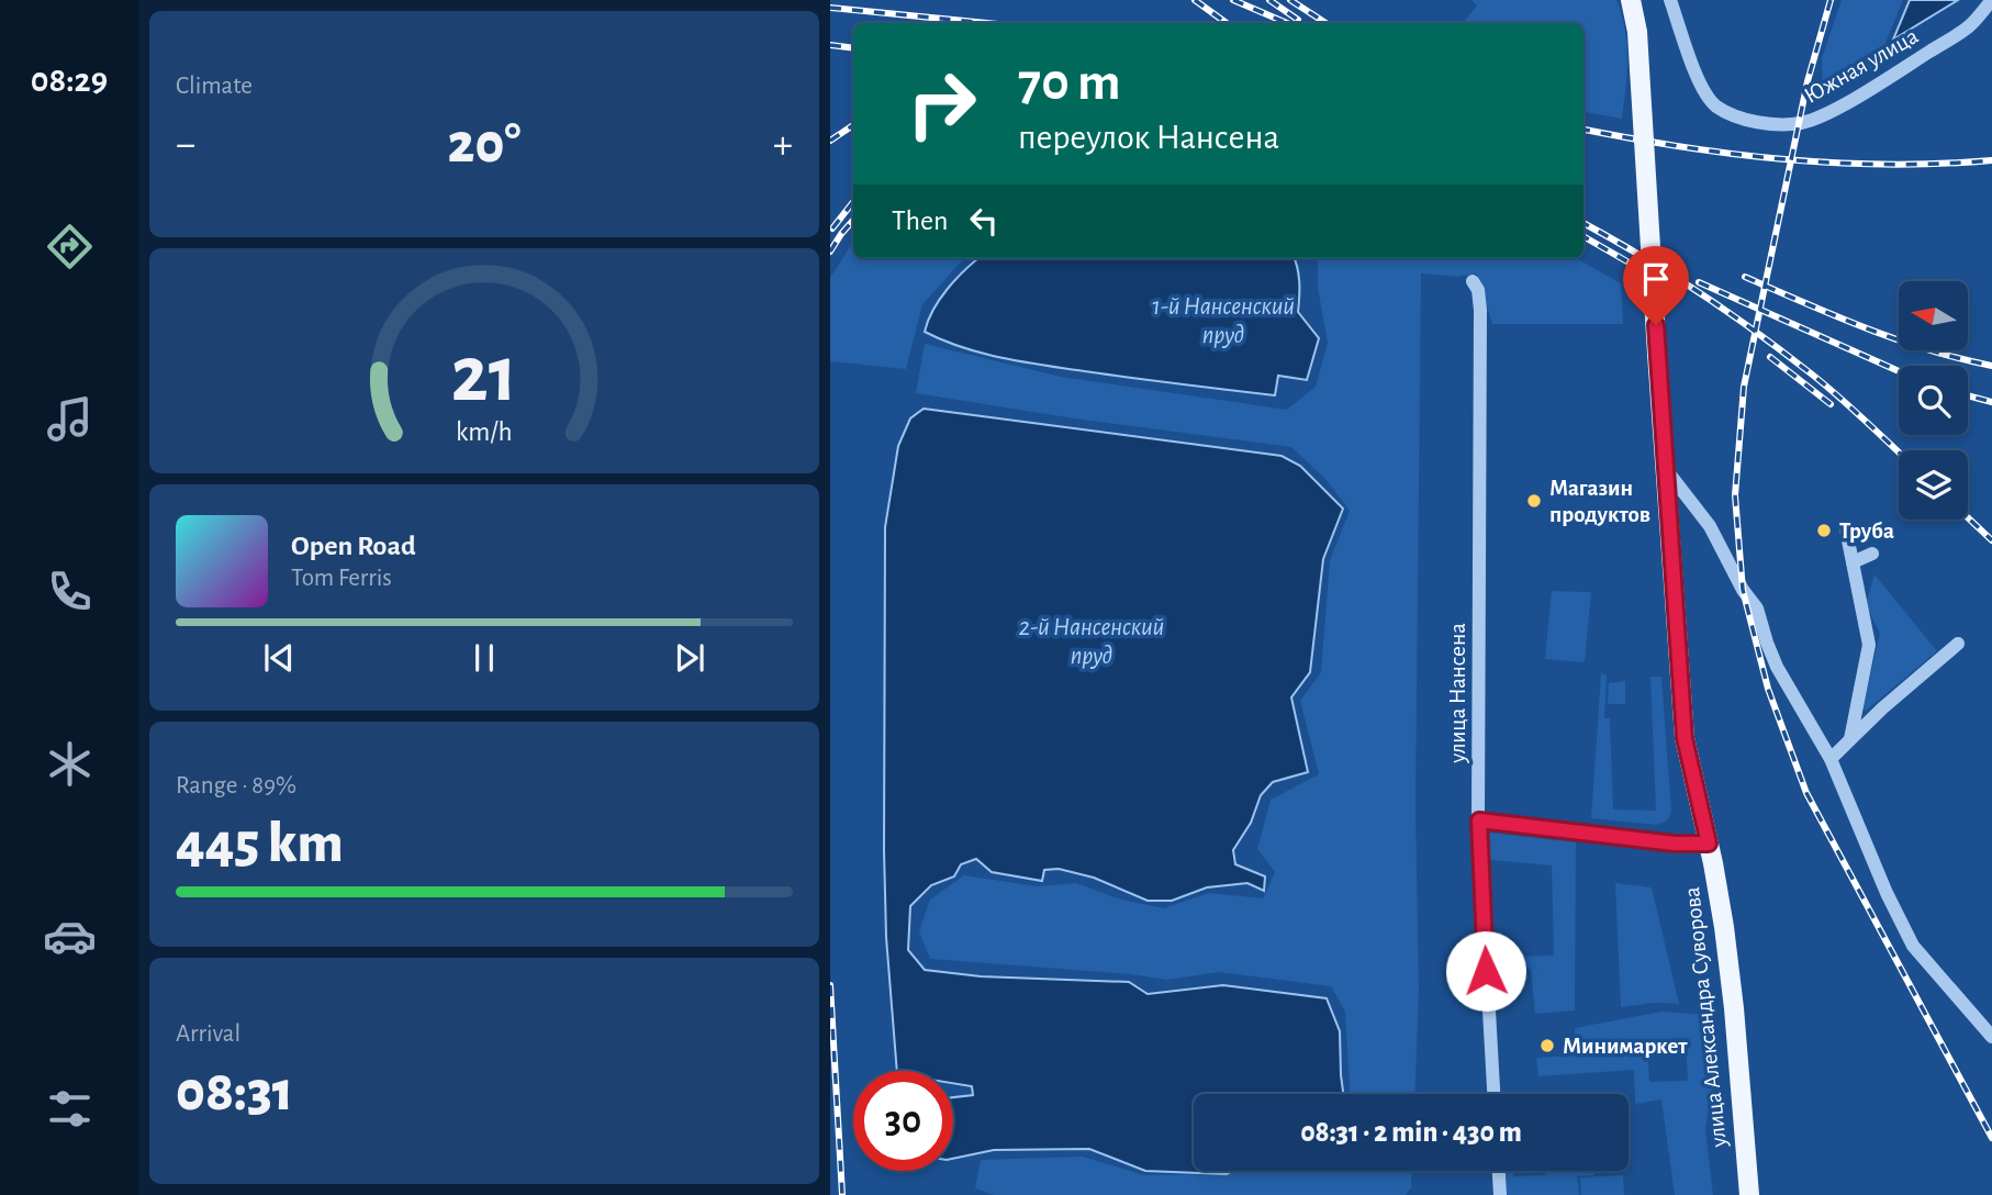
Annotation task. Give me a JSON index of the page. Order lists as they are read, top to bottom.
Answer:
{
  "streets": {
    "main road": ["улица Александра Суворова"],
    "street": ["Южная улица", "улица Нансена"]
  },
  "water": ["1-й Нансенский пруд", "2-й Нансенский пруд"],
  "places": ["Магазин продуктов", "Труба", "Минимаркет"],
  "north": "left",
  "page": {
    "tabs": "08:29",
    "tile": [
      "Climate",
      ["Range · 89%", "445 km"],
      ["Arrival", "08:31"]
    ],
    "turn": ["70 m", "переулок Нансена"],
    "heat": ["−", "20°", "+"],
    "then": "Then",
    "song": ["Open Road", "Tom Ferris"],
    "limit": "30",
    "trip": "08:31 · 2 min · 430 m",
    "gauge": ["21", "km/h"]
  }
}
